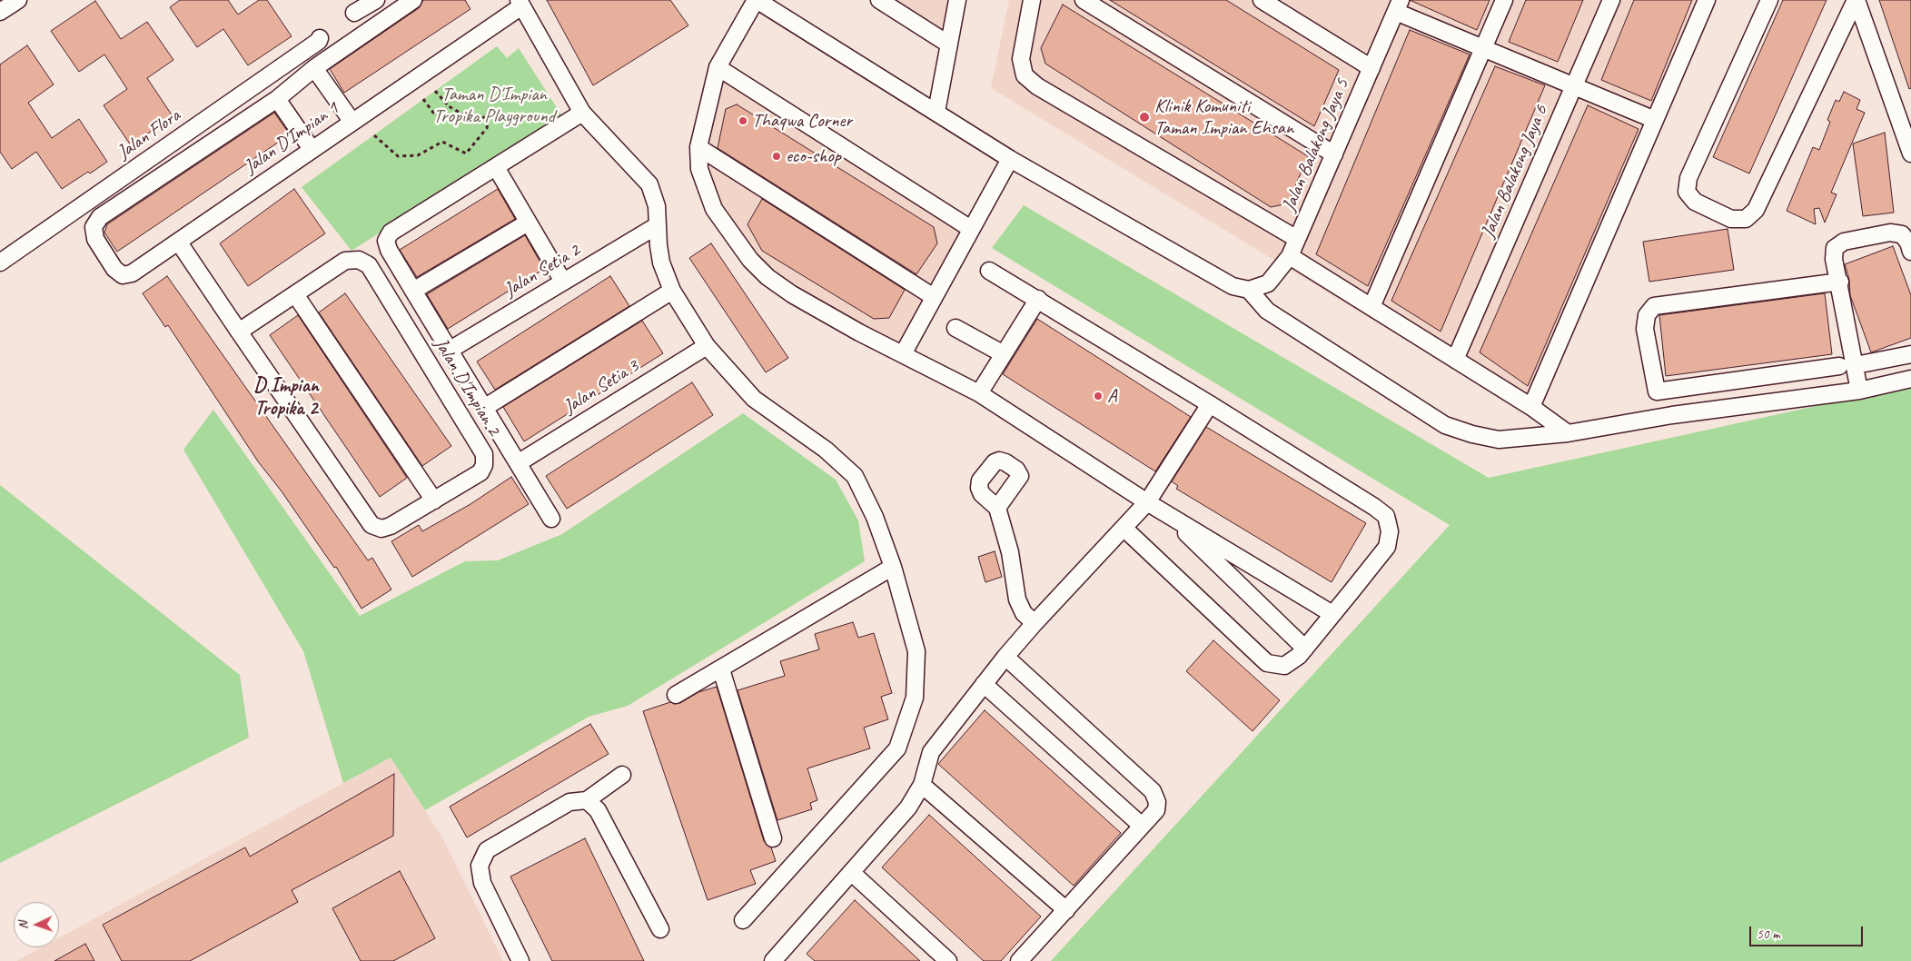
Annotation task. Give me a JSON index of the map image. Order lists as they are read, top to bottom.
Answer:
{
  "streets": {
    "street": [
      "Jalan Flora",
      "Jalan D'Impian 1",
      "Jalan Balakong Jaya 5",
      "Jalan Balakong Jaya 6",
      "Jalan Setia 2",
      "Jalan D'Impian 2",
      "Jalan Setia 3"
    ]
  },
  "crossings": [
    ["Jalan D'Impian 1", "Jalan D'Impian 2"]
  ],
  "districts": ["D Impian Tropika 2"],
  "parks": ["Taman D'Impian Tropika Playground"],
  "places": [
    "Klinik Komuniti Taman Impian Ehsan",
    "Thaqwa Corner",
    "eco-shop",
    "A"
  ],
  "scale_bar": "50 m",
  "north": "left"
}
